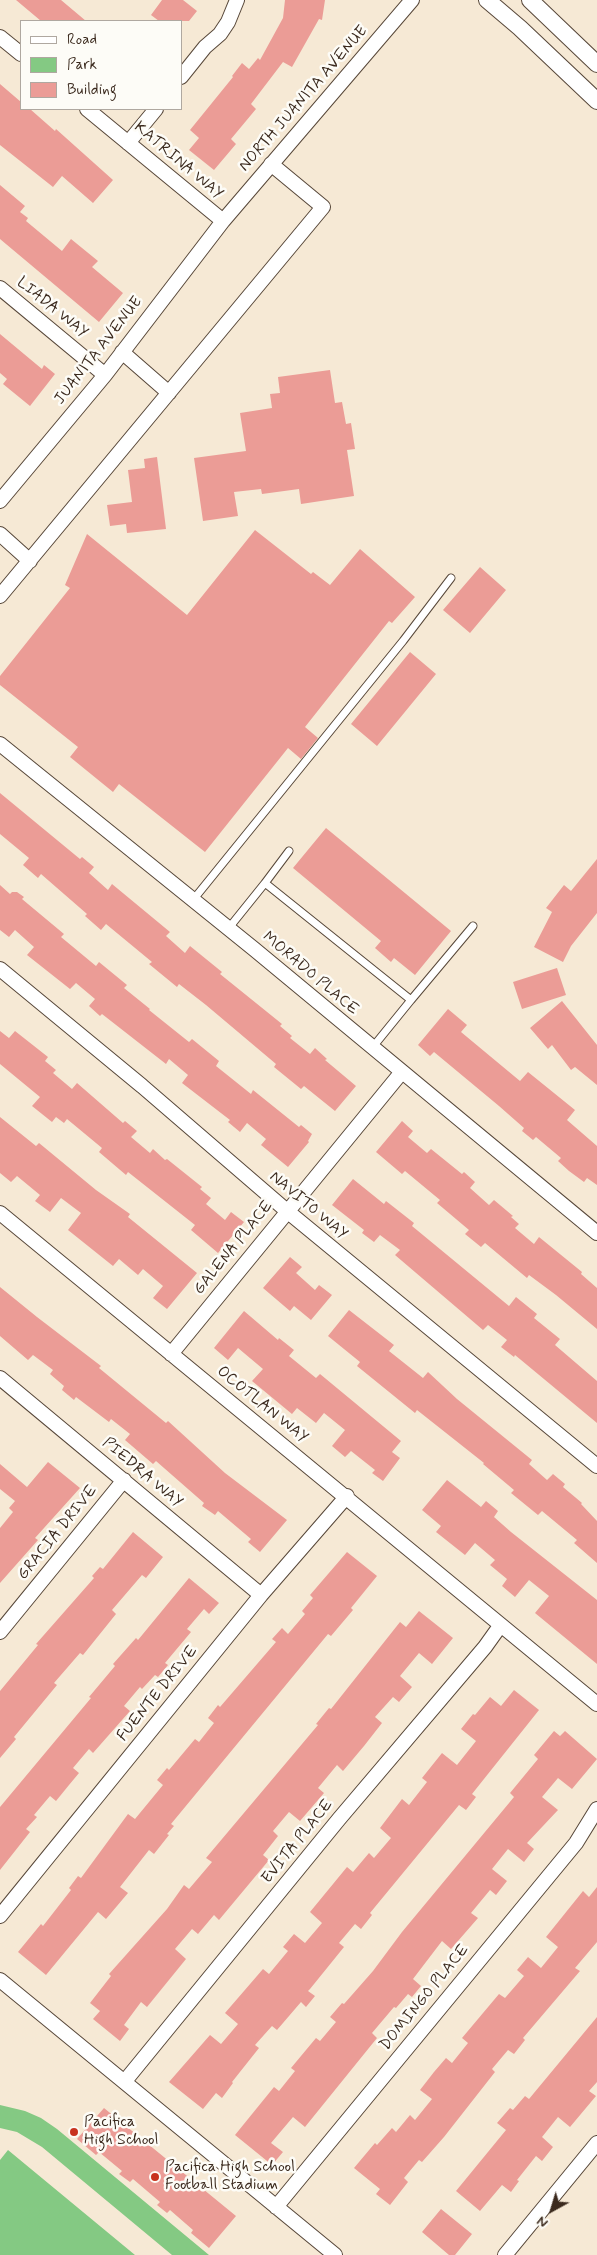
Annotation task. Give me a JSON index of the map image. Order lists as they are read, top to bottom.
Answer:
{
  "streets": {
    "street": [
      "NORTH JUANITA AVENUE",
      "KATRINA WAY",
      "LIADA WAY",
      "JUANITA AVENUE",
      "MORADO PLACE",
      "NAVITO WAY",
      "GALENA PLACE",
      "OCOTLAN WAY",
      "PIEDRA WAY",
      "GRACIA DRIVE",
      "FUENTE DRIVE",
      "EVITA PLACE",
      "DOMINGO PLACE"
    ]
  },
  "crossings": [
    ["NORTH JUANITA AVENUE", "KATRINA WAY"],
    ["NORTH JUANITA AVENUE", "JUANITA AVENUE"],
    ["KATRINA WAY", "JUANITA AVENUE"],
    ["LIADA WAY", "JUANITA AVENUE"],
    ["MORADO PLACE", "GALENA PLACE"],
    ["NAVITO WAY", "GALENA PLACE"],
    ["GALENA PLACE", "OCOTLAN WAY"],
    ["OCOTLAN WAY", "FUENTE DRIVE"],
    ["OCOTLAN WAY", "EVITA PLACE"],
    ["PIEDRA WAY", "GRACIA DRIVE"],
    ["PIEDRA WAY", "FUENTE DRIVE"]
  ],
  "places": ["Pacifica High School", "Pacifica High School Football Stadium"],
  "legend": ["Road", "Park", "Building"],
  "north": "bottom left"
}
